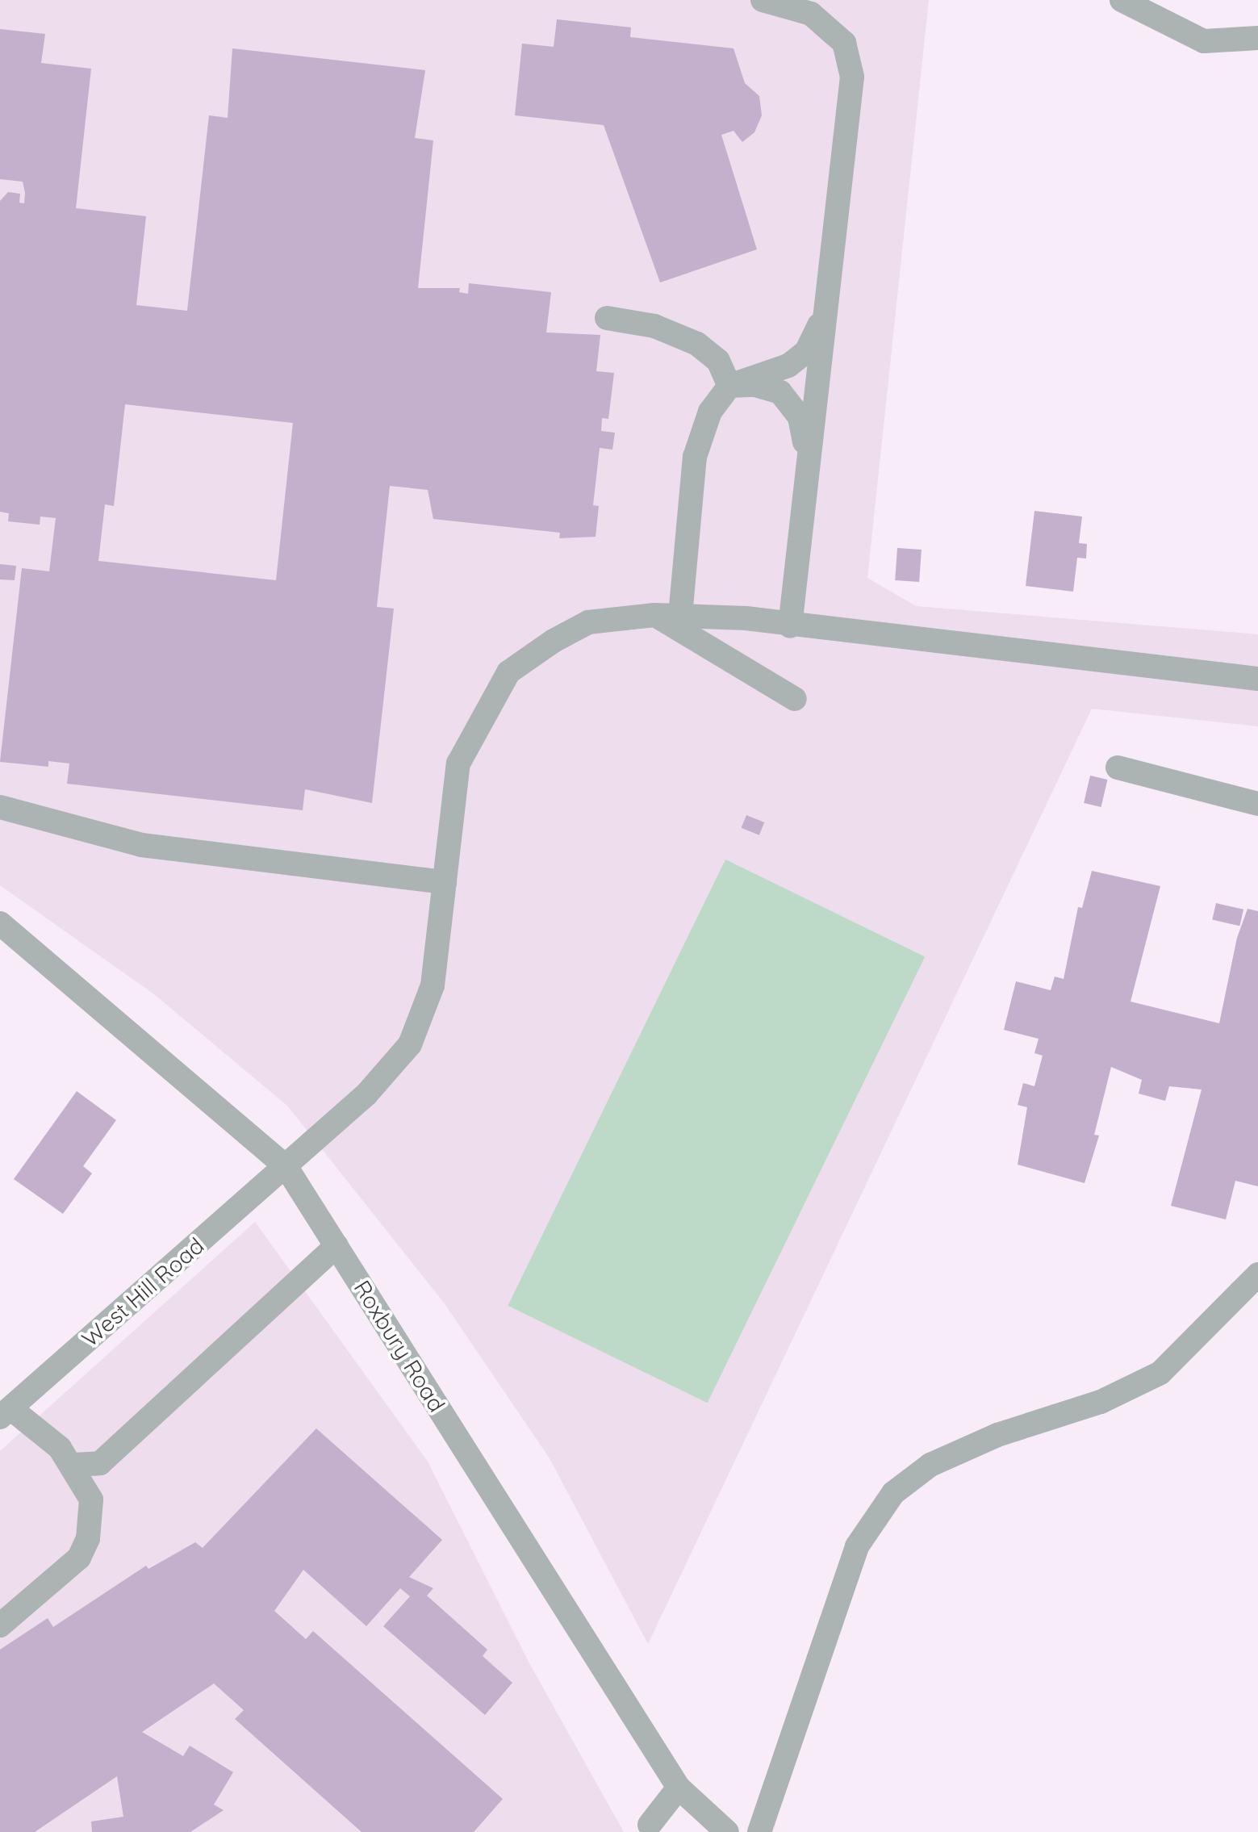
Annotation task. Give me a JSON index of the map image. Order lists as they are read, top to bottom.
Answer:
{
  "streets": {
    "street": ["West Hill Road", "Roxbury Road"]
  },
  "crossings": [
    ["West Hill Road", "Roxbury Road"]
  ]
}
